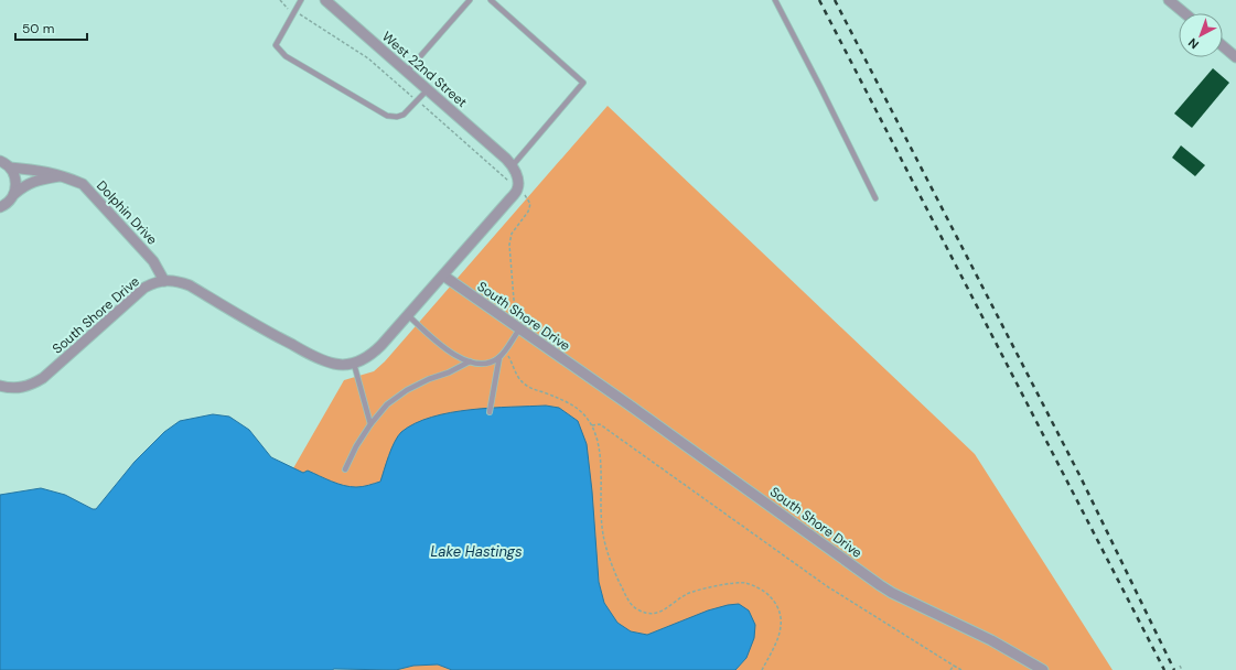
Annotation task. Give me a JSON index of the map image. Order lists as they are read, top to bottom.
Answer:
{
  "streets": {
    "street": ["West 22nd Street", "Dolphin Drive", "South Shore Drive"]
  },
  "crossings": [
    ["Dolphin Drive", "South Shore Drive"]
  ],
  "water": ["Lake Hastings"],
  "scale_bar": "50 m",
  "north": "bottom left"
}
